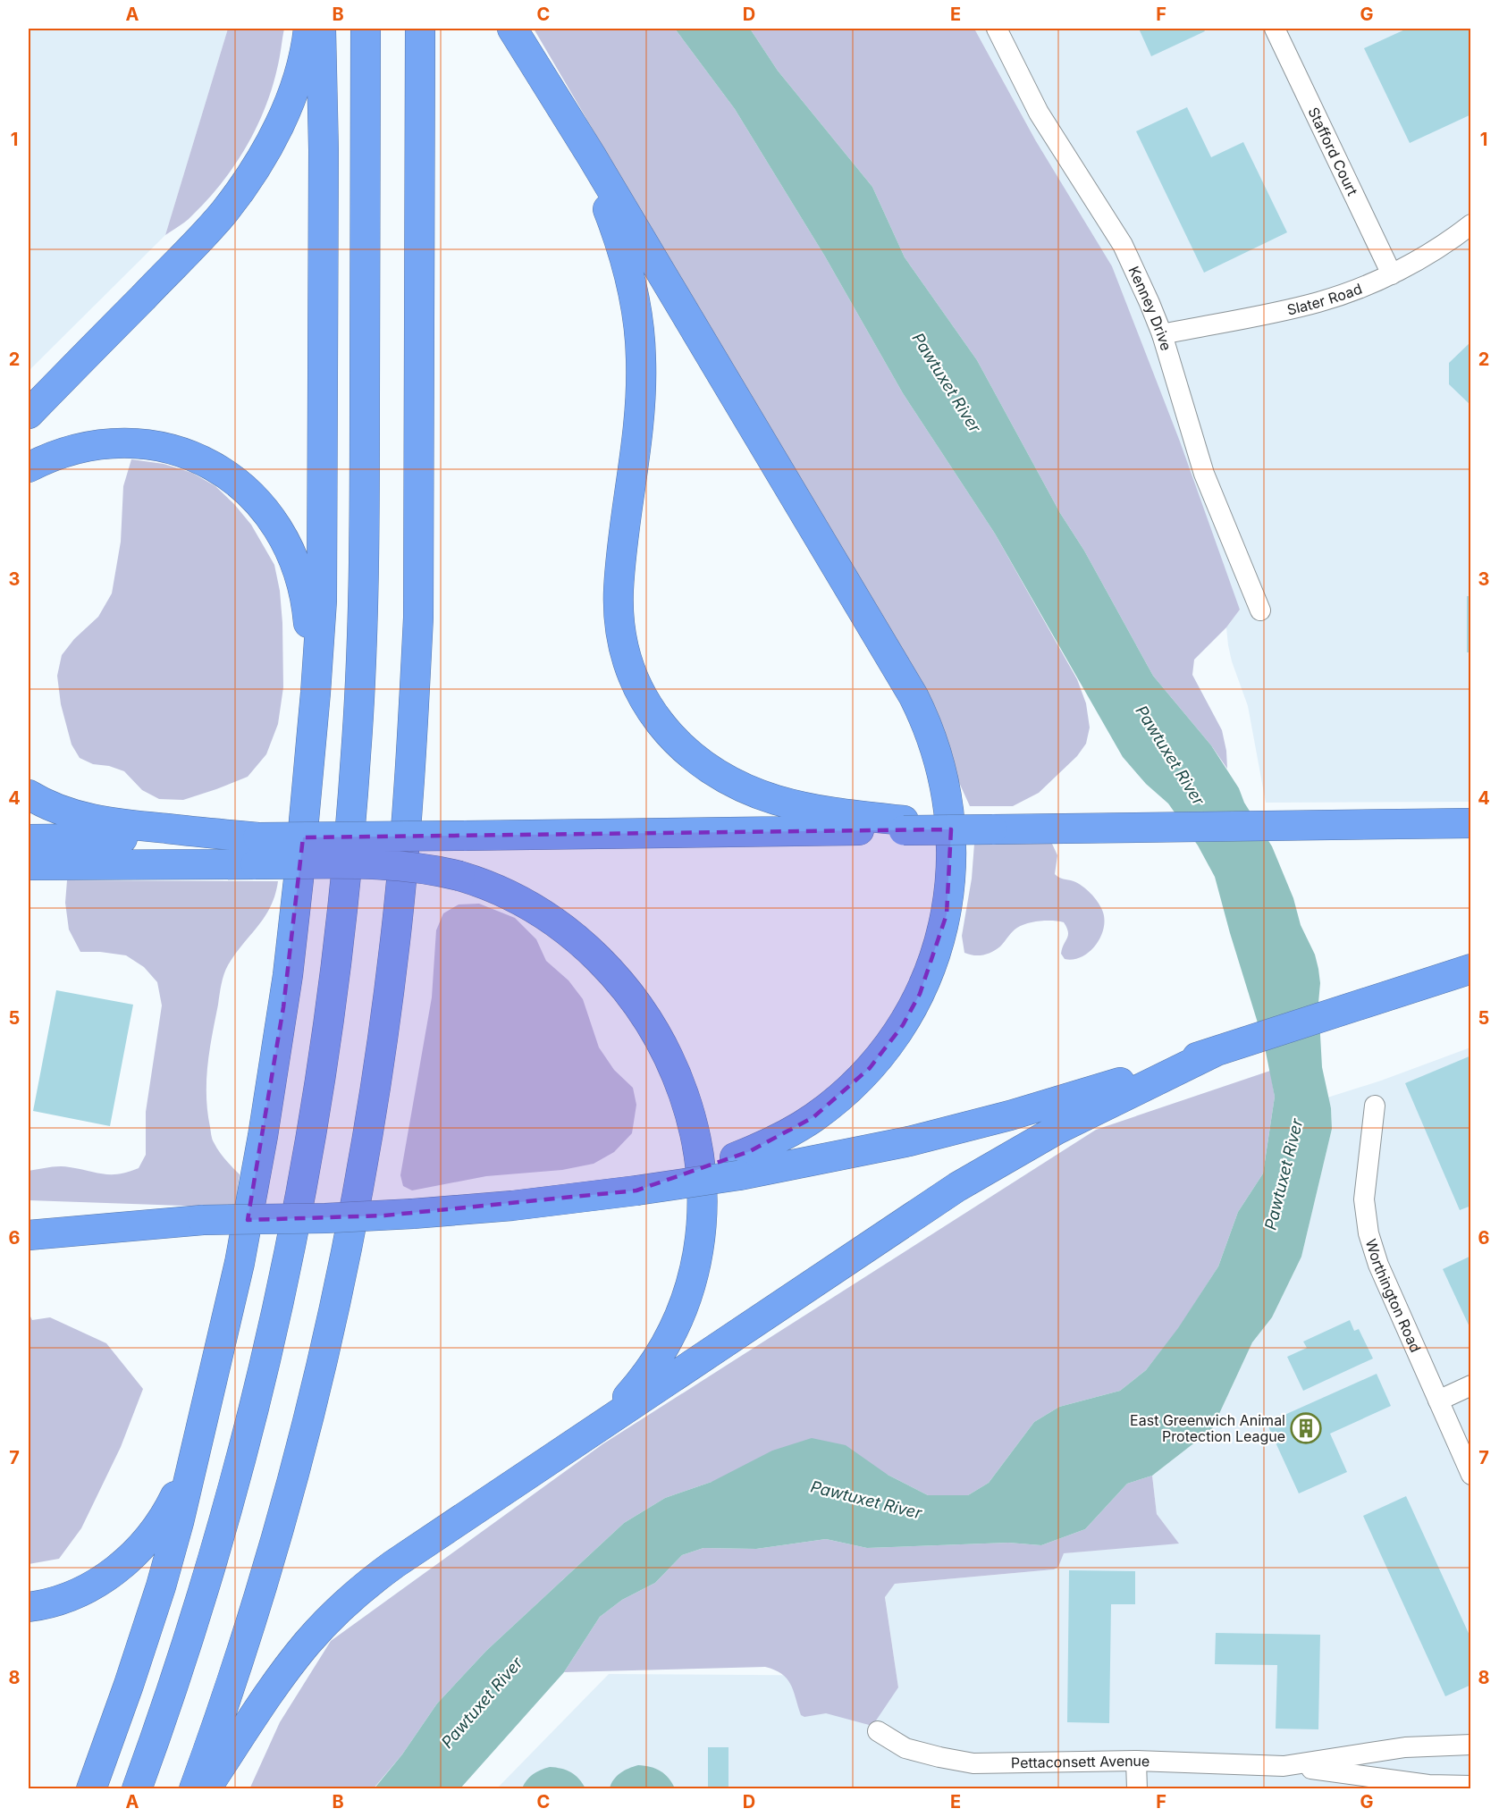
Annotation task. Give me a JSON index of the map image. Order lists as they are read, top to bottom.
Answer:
{
  "streets": {
    "street": [
      "Stafford Court",
      "Slater Road",
      "Kenney Drive",
      "Worthington Road",
      "Pettaconsett Avenue"
    ]
  },
  "crossings": [
    ["Stafford Court", "Slater Road"],
    ["Slater Road", "Kenney Drive"]
  ],
  "water": ["Pawtuxet River"],
  "places": {
    "building": ["East Greenwich Animal Protection League"]
  },
  "grid": {
    "columns": [
      "A",
      "B",
      "C",
      "D",
      "E",
      "F",
      "G"
    ],
    "rows": [
      "1",
      "2",
      "3",
      "4",
      "5",
      "6",
      "7",
      "8"
    ]
  }
}
